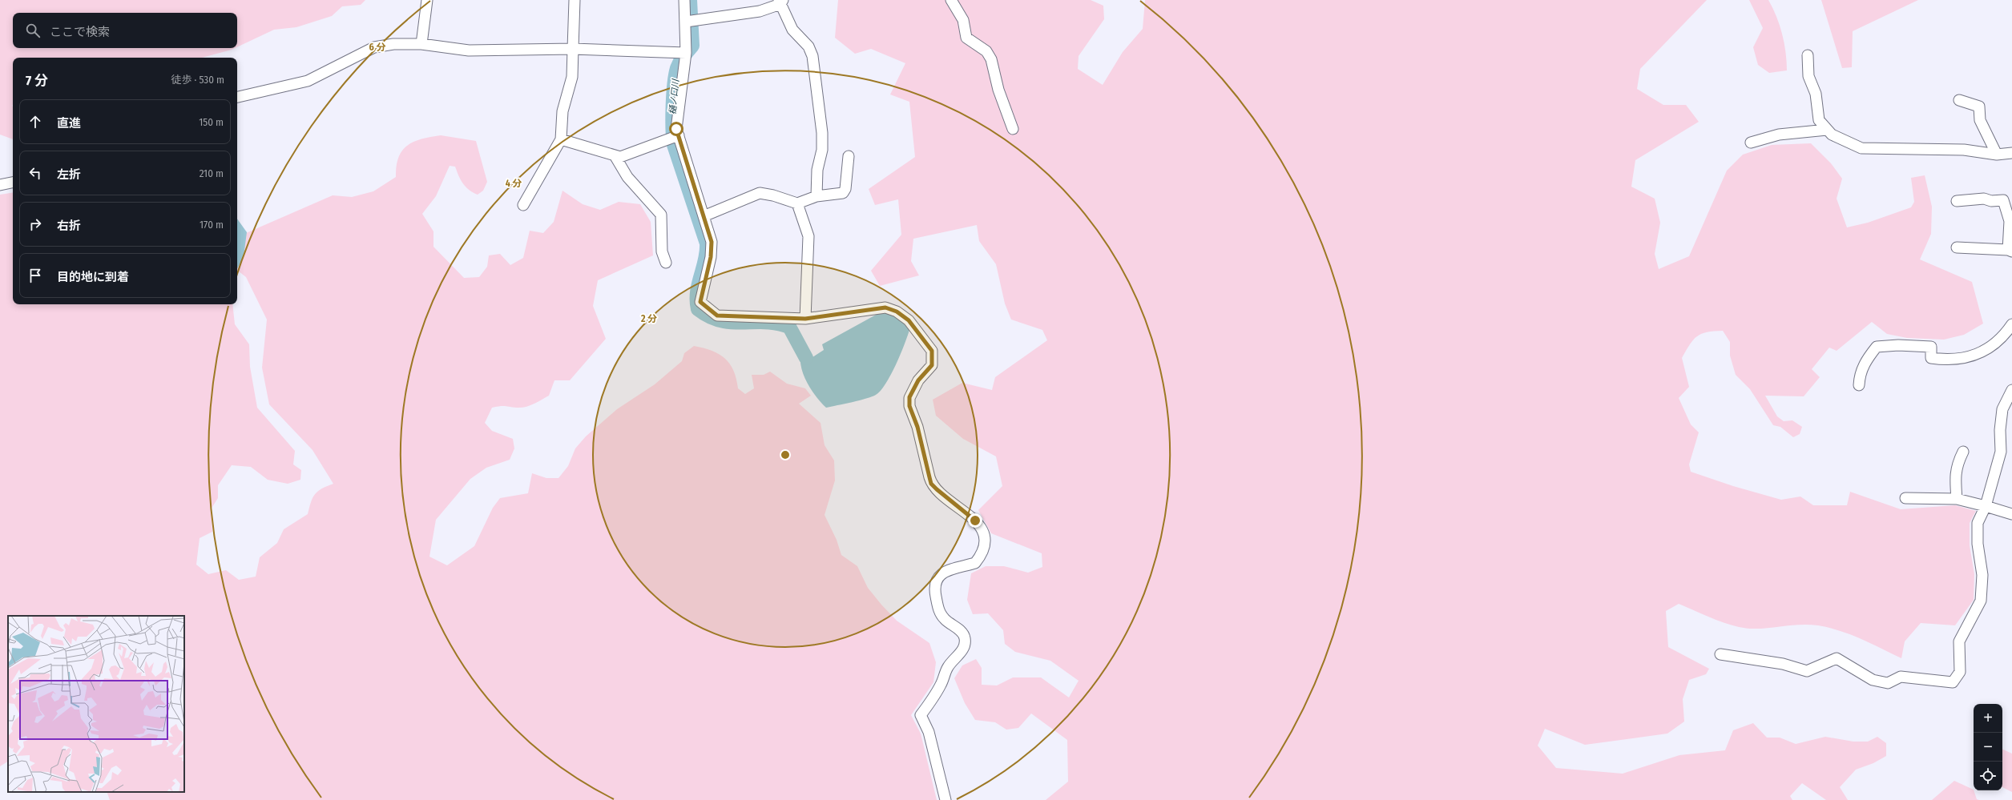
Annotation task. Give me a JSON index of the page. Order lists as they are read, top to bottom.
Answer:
{
  "water": ["樋ノ口川"],
  "page": {
    "search": "ここで検索",
    "heading": ["7 分", "徒歩 · 530 m"],
    "list": [
      ["直進", "150 m"],
      ["左折", "210 m"],
      ["右折", "170 m"],
      "目的地に到着"
    ],
    "map_buttons": ["+", "−"]
  },
  "rings": ["6 分", "4 分", "2 分"]
}
